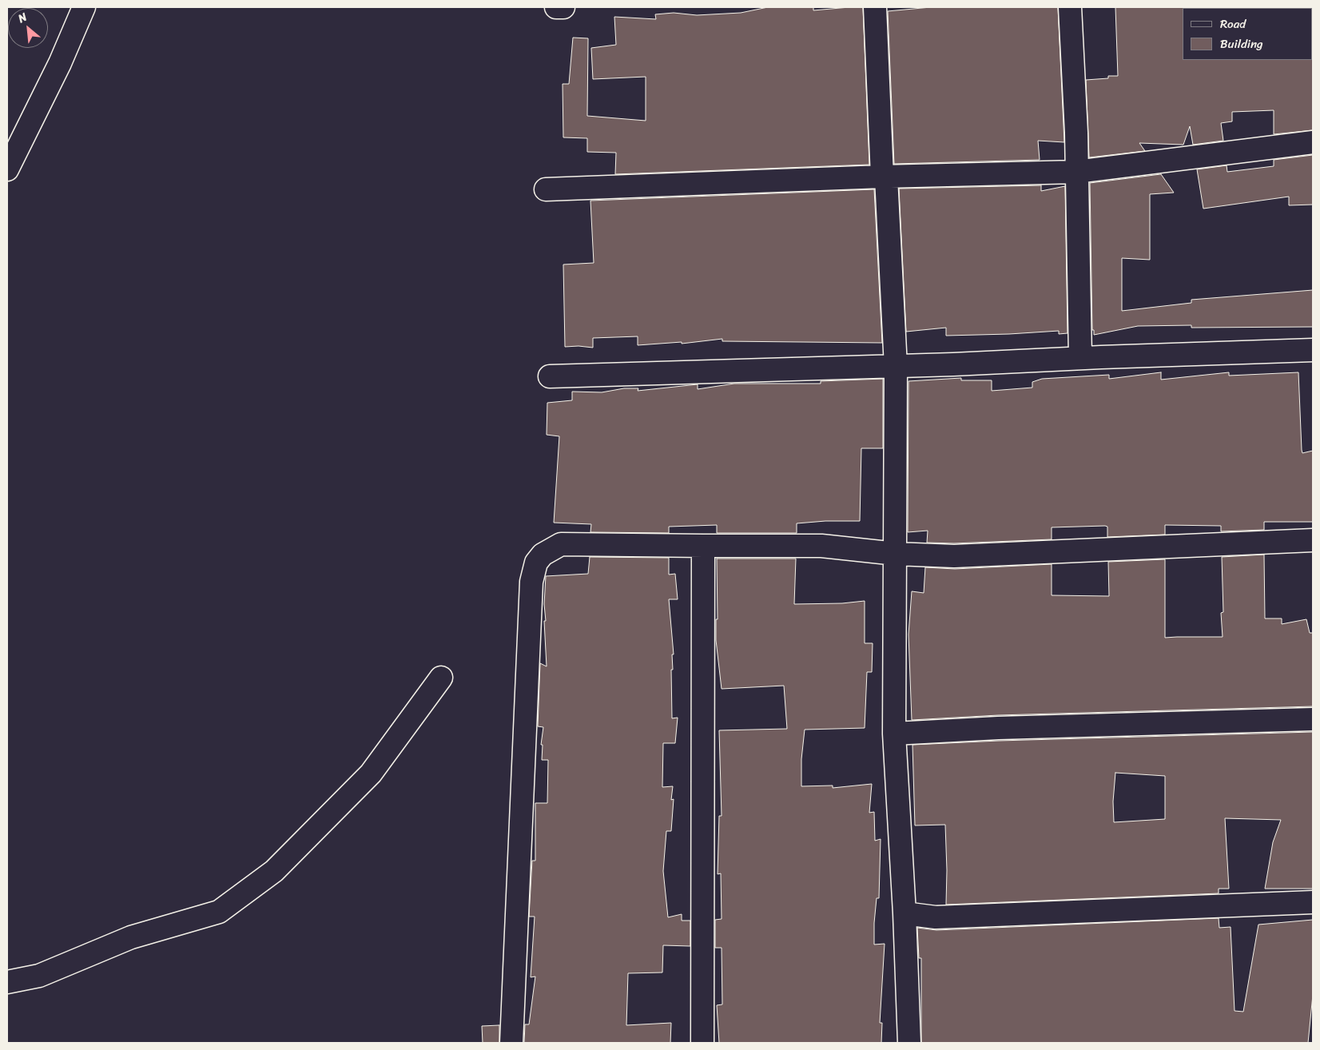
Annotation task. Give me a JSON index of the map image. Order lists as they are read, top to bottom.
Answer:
{
  "legend": ["Road", "Building"],
  "north": "top left"
}
